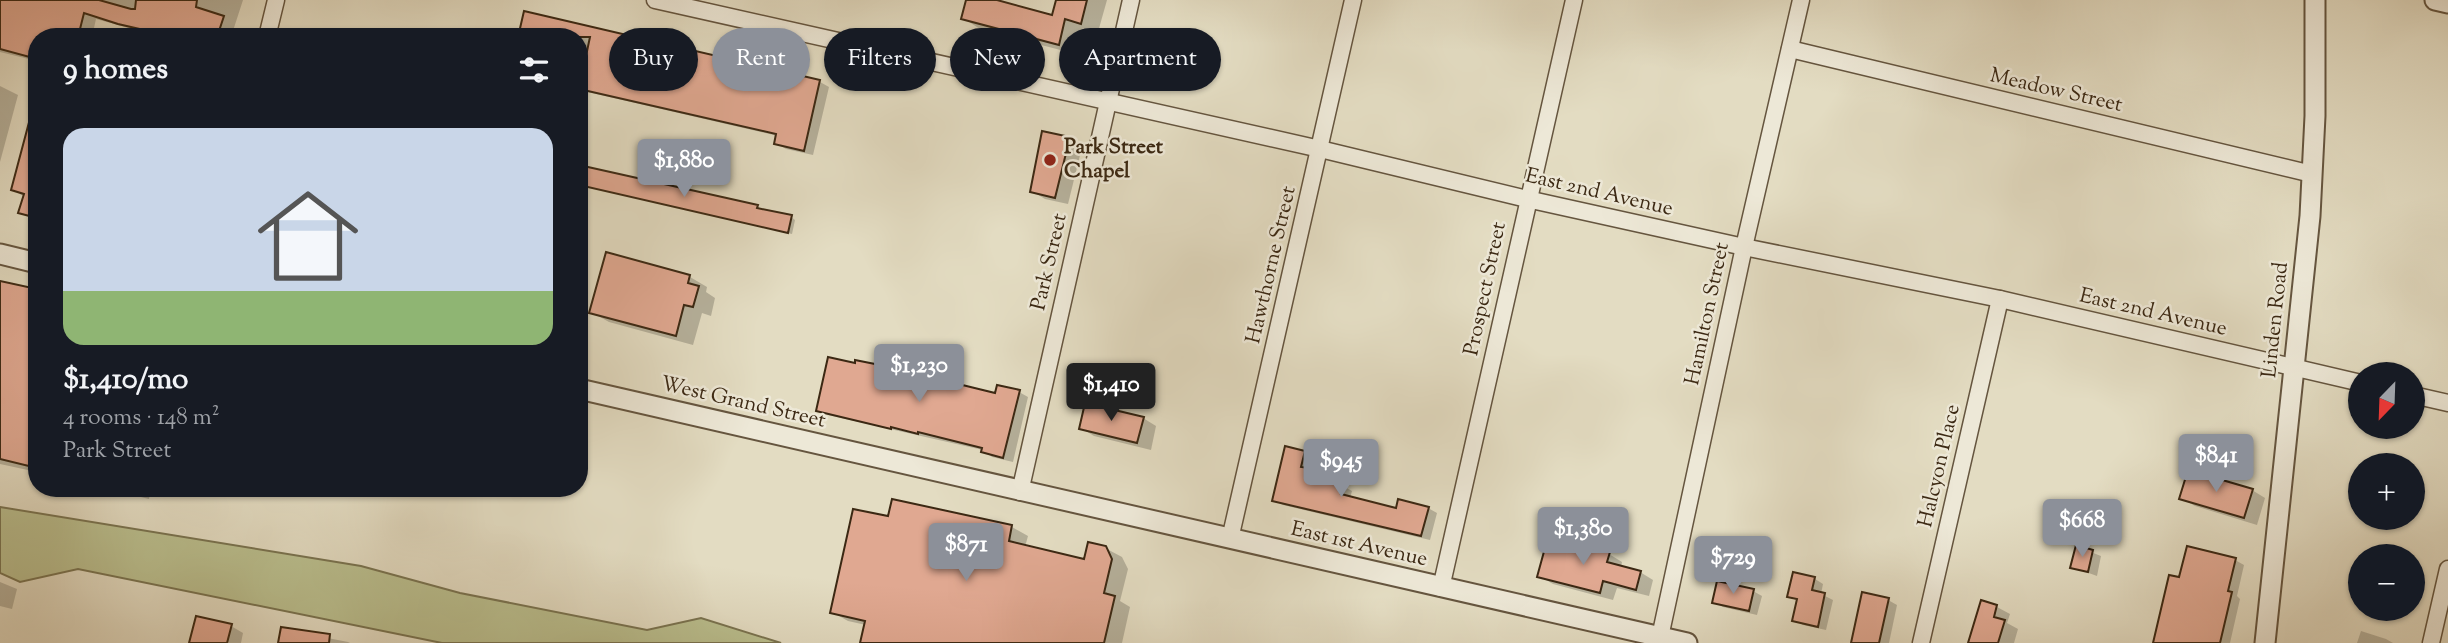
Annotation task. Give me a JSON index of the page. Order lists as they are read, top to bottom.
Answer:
{
  "streets": {
    "street": [
      "Meadow Street",
      "East 2nd Avenue",
      "Park Street",
      "Hawthorne Street",
      "Prospect Street",
      "Hamilton Street",
      "Linden Road",
      "West Grand Street",
      "Halcyon Place",
      "East 1st Avenue"
    ]
  },
  "crossings": [
    ["Meadow Street", "Hamilton Street"],
    ["Meadow Street", "Linden Road"],
    ["East 2nd Avenue", "Park Street"],
    ["East 2nd Avenue", "Hawthorne Street"],
    ["East 2nd Avenue", "Prospect Street"],
    ["East 2nd Avenue", "Hamilton Street"],
    ["East 2nd Avenue", "Linden Road"],
    ["East 2nd Avenue", "Halcyon Place"],
    ["Park Street", "West Grand Street"],
    ["Park Street", "East 1st Avenue"],
    ["Hawthorne Street", "East 1st Avenue"],
    ["Prospect Street", "East 1st Avenue"],
    ["Hamilton Street", "East 1st Avenue"],
    ["West Grand Street", "East 1st Avenue"]
  ],
  "places": ["Park Street Chapel"],
  "north": "bottom left",
  "page": {
    "chip": [
      "Buy",
      "Rent",
      "Filters",
      "New",
      "Apartment"
    ],
    "heading": "9 homes",
    "list": [
      {
        "name": "$1,410/mo",
        "note": "4 rooms · 148 m² · Park Street"
      }
    ],
    "price": [
      "$1,880",
      "$1,230",
      "$1,410",
      "$841",
      "$945",
      "$668",
      "$1,380",
      "$871",
      "$729"
    ],
    "map_buttons": ["+", "−"]
  }
}
